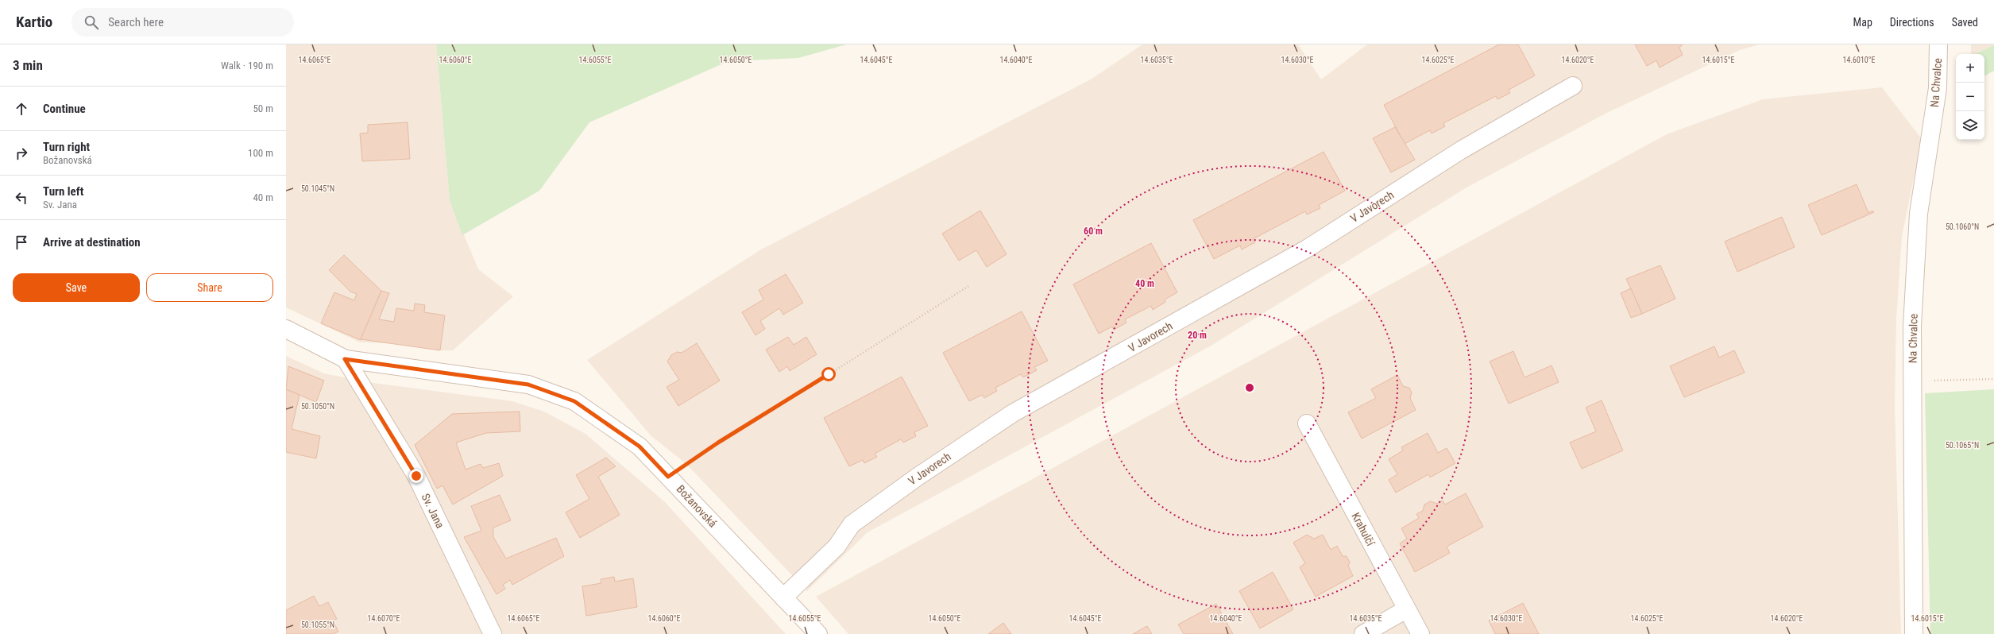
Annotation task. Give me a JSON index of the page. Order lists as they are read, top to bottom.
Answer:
{
  "streets": {
    "street": [
      "Na Chvalce",
      "V Javorech",
      "Božanovská",
      "Sv. Jana",
      "Krahulčí"
    ]
  },
  "crossings": [
    ["V Javorech", "Božanovská"],
    ["Božanovská", "Sv. Jana"]
  ],
  "page": {
    "header": "Kartio",
    "search": "Search here",
    "nav": ["Map", "Directions", "Saved"],
    "heading": ["3 min", "Walk · 190 m"],
    "map_buttons": ["+", "−"],
    "list": [
      ["Continue", "50 m"],
      ["Turn right", "Božanovská", "100 m"],
      ["Turn left", "Sv. Jana", "40 m"],
      "Arrive at destination"
    ],
    "buttons": ["Save", "Share"]
  },
  "coordinates": [
    "14.6065°E",
    "14.6060°E",
    "14.6055°E",
    "14.6050°E",
    "14.6045°E",
    "14.6040°E",
    "14.6035°E",
    "14.6030°E",
    "14.6025°E",
    "14.6020°E",
    "14.6015°E",
    "14.6010°E",
    "50.1045°N",
    "50.1060°N",
    "50.1050°N",
    "50.1065°N",
    "14.6070°E",
    "50.1055°N"
  ],
  "rings": ["60 m", "40 m", "20 m"]
}
